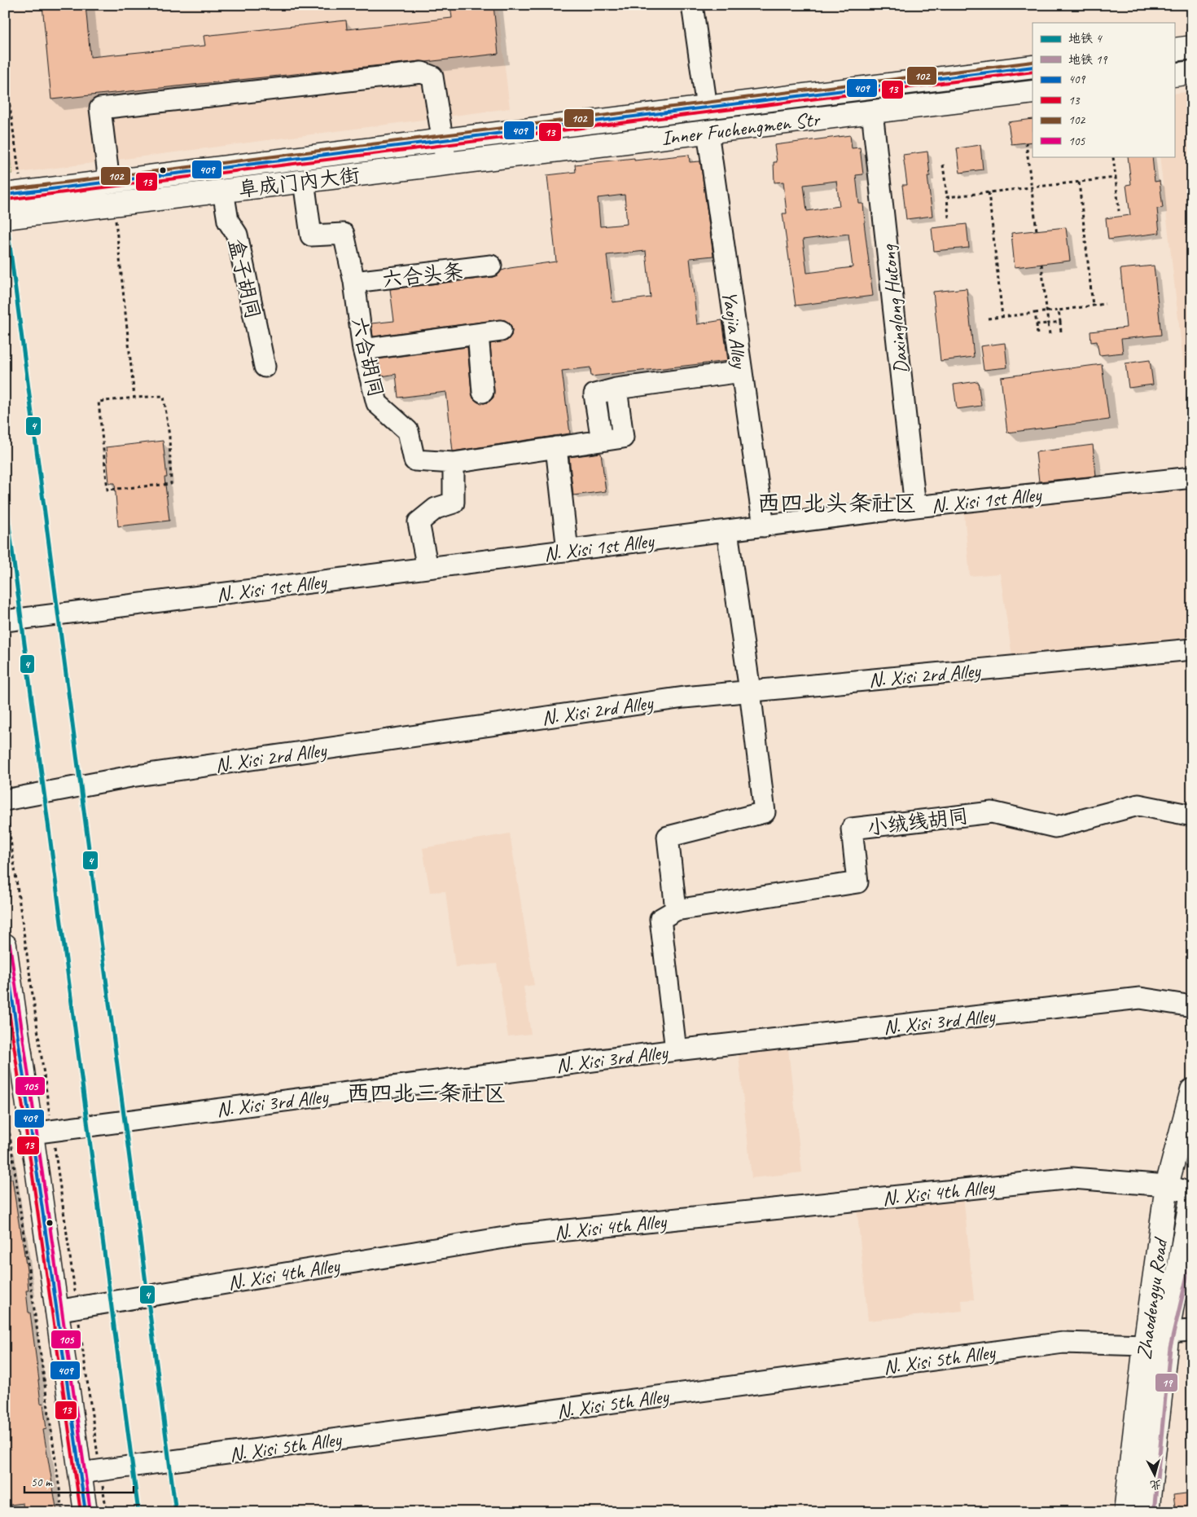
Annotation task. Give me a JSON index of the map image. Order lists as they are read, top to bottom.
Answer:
{
  "streets": {
    "main road": ["Inner Fuchengmen Str", "阜成门内大街", "Zhaodengyu Road"],
    "street": [
      "六合头条",
      "盒子胡同",
      "Daxinglong Hutong",
      "Yaojia Alley",
      "六合胡同",
      "N. Xisi 1st Alley",
      "N. Xisi 2rd Alley",
      "小绒线胡同",
      "N. Xisi 3rd Alley",
      "N. Xisi 4th Alley",
      "N. Xisi 5th Alley"
    ]
  },
  "crossings": [
    ["Inner Fuchengmen Str", "阜成门内大街"],
    ["Inner Fuchengmen Str", "Daxinglong Hutong"],
    ["Inner Fuchengmen Str", "Yaojia Alley"],
    ["阜成门内大街", "盒子胡同"],
    ["阜成门内大街", "六合胡同"],
    ["六合头条", "六合胡同"],
    ["Daxinglong Hutong", "N. Xisi 1st Alley"],
    ["Yaojia Alley", "六合胡同"],
    ["Yaojia Alley", "N. Xisi 1st Alley"],
    ["N. Xisi 4th Alley", "Zhaodengyu Road"],
    ["Zhaodengyu Road", "N. Xisi 5th Alley"]
  ],
  "districts": ["西四北头条社区", "西四北三条社区"],
  "lines": [
    "transit line 102",
    "transit line 409",
    "transit line 13",
    "metro line 4",
    "transit line 105",
    "metro line 19"
  ],
  "legend": [
    "地铁 4",
    "地铁 19",
    "409",
    "13",
    "102",
    "105"
  ],
  "scale_bar": "50 m",
  "north": "bottom"
}
